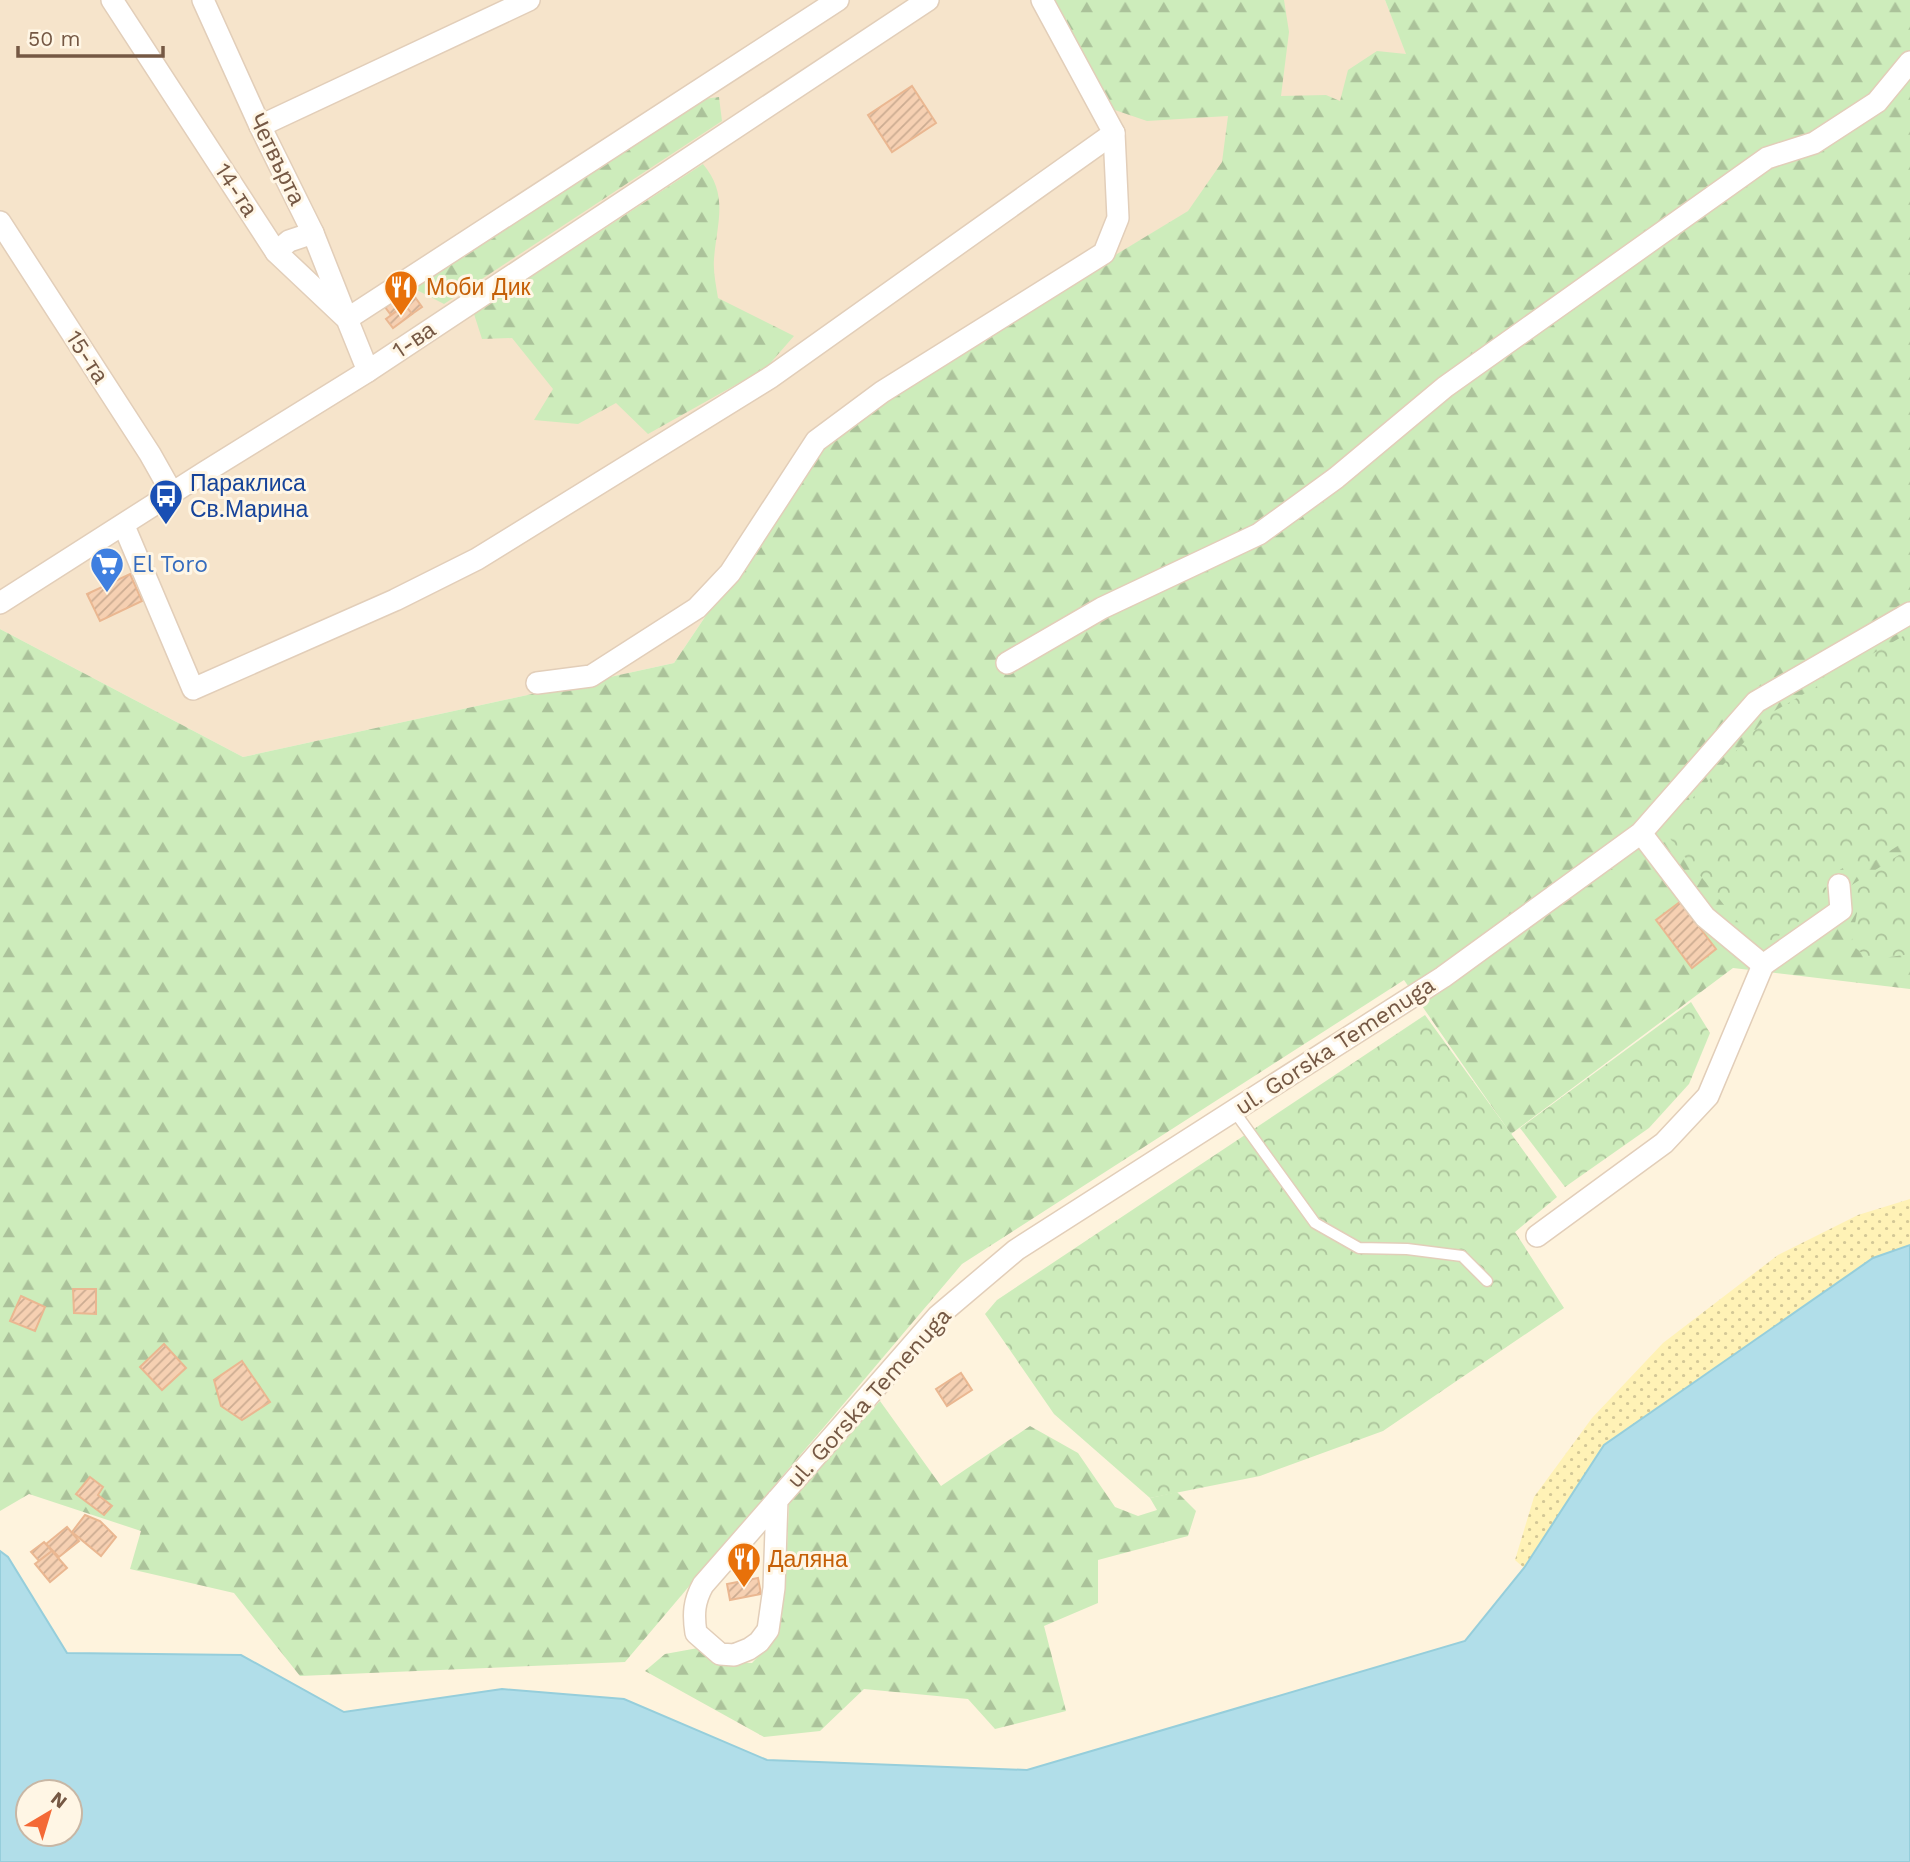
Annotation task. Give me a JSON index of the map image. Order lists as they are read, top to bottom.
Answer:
{
  "streets": {
    "street": [
      "Четвърта",
      "14-та",
      "1-ва",
      "15-та",
      "ul. Gorska Temenuga"
    ]
  },
  "crossings": [
    ["Четвърта", "14-та"],
    ["14-та", "1-ва"],
    ["1-ва", "15-та"]
  ],
  "places": {
    "restaurant": ["Моби Дик", "Даляна"],
    "bus stop": ["Параклиса Св.Марина"],
    "supermarket": ["El Toro"]
  },
  "scale_bar": "50 m",
  "north": "top right"
}
